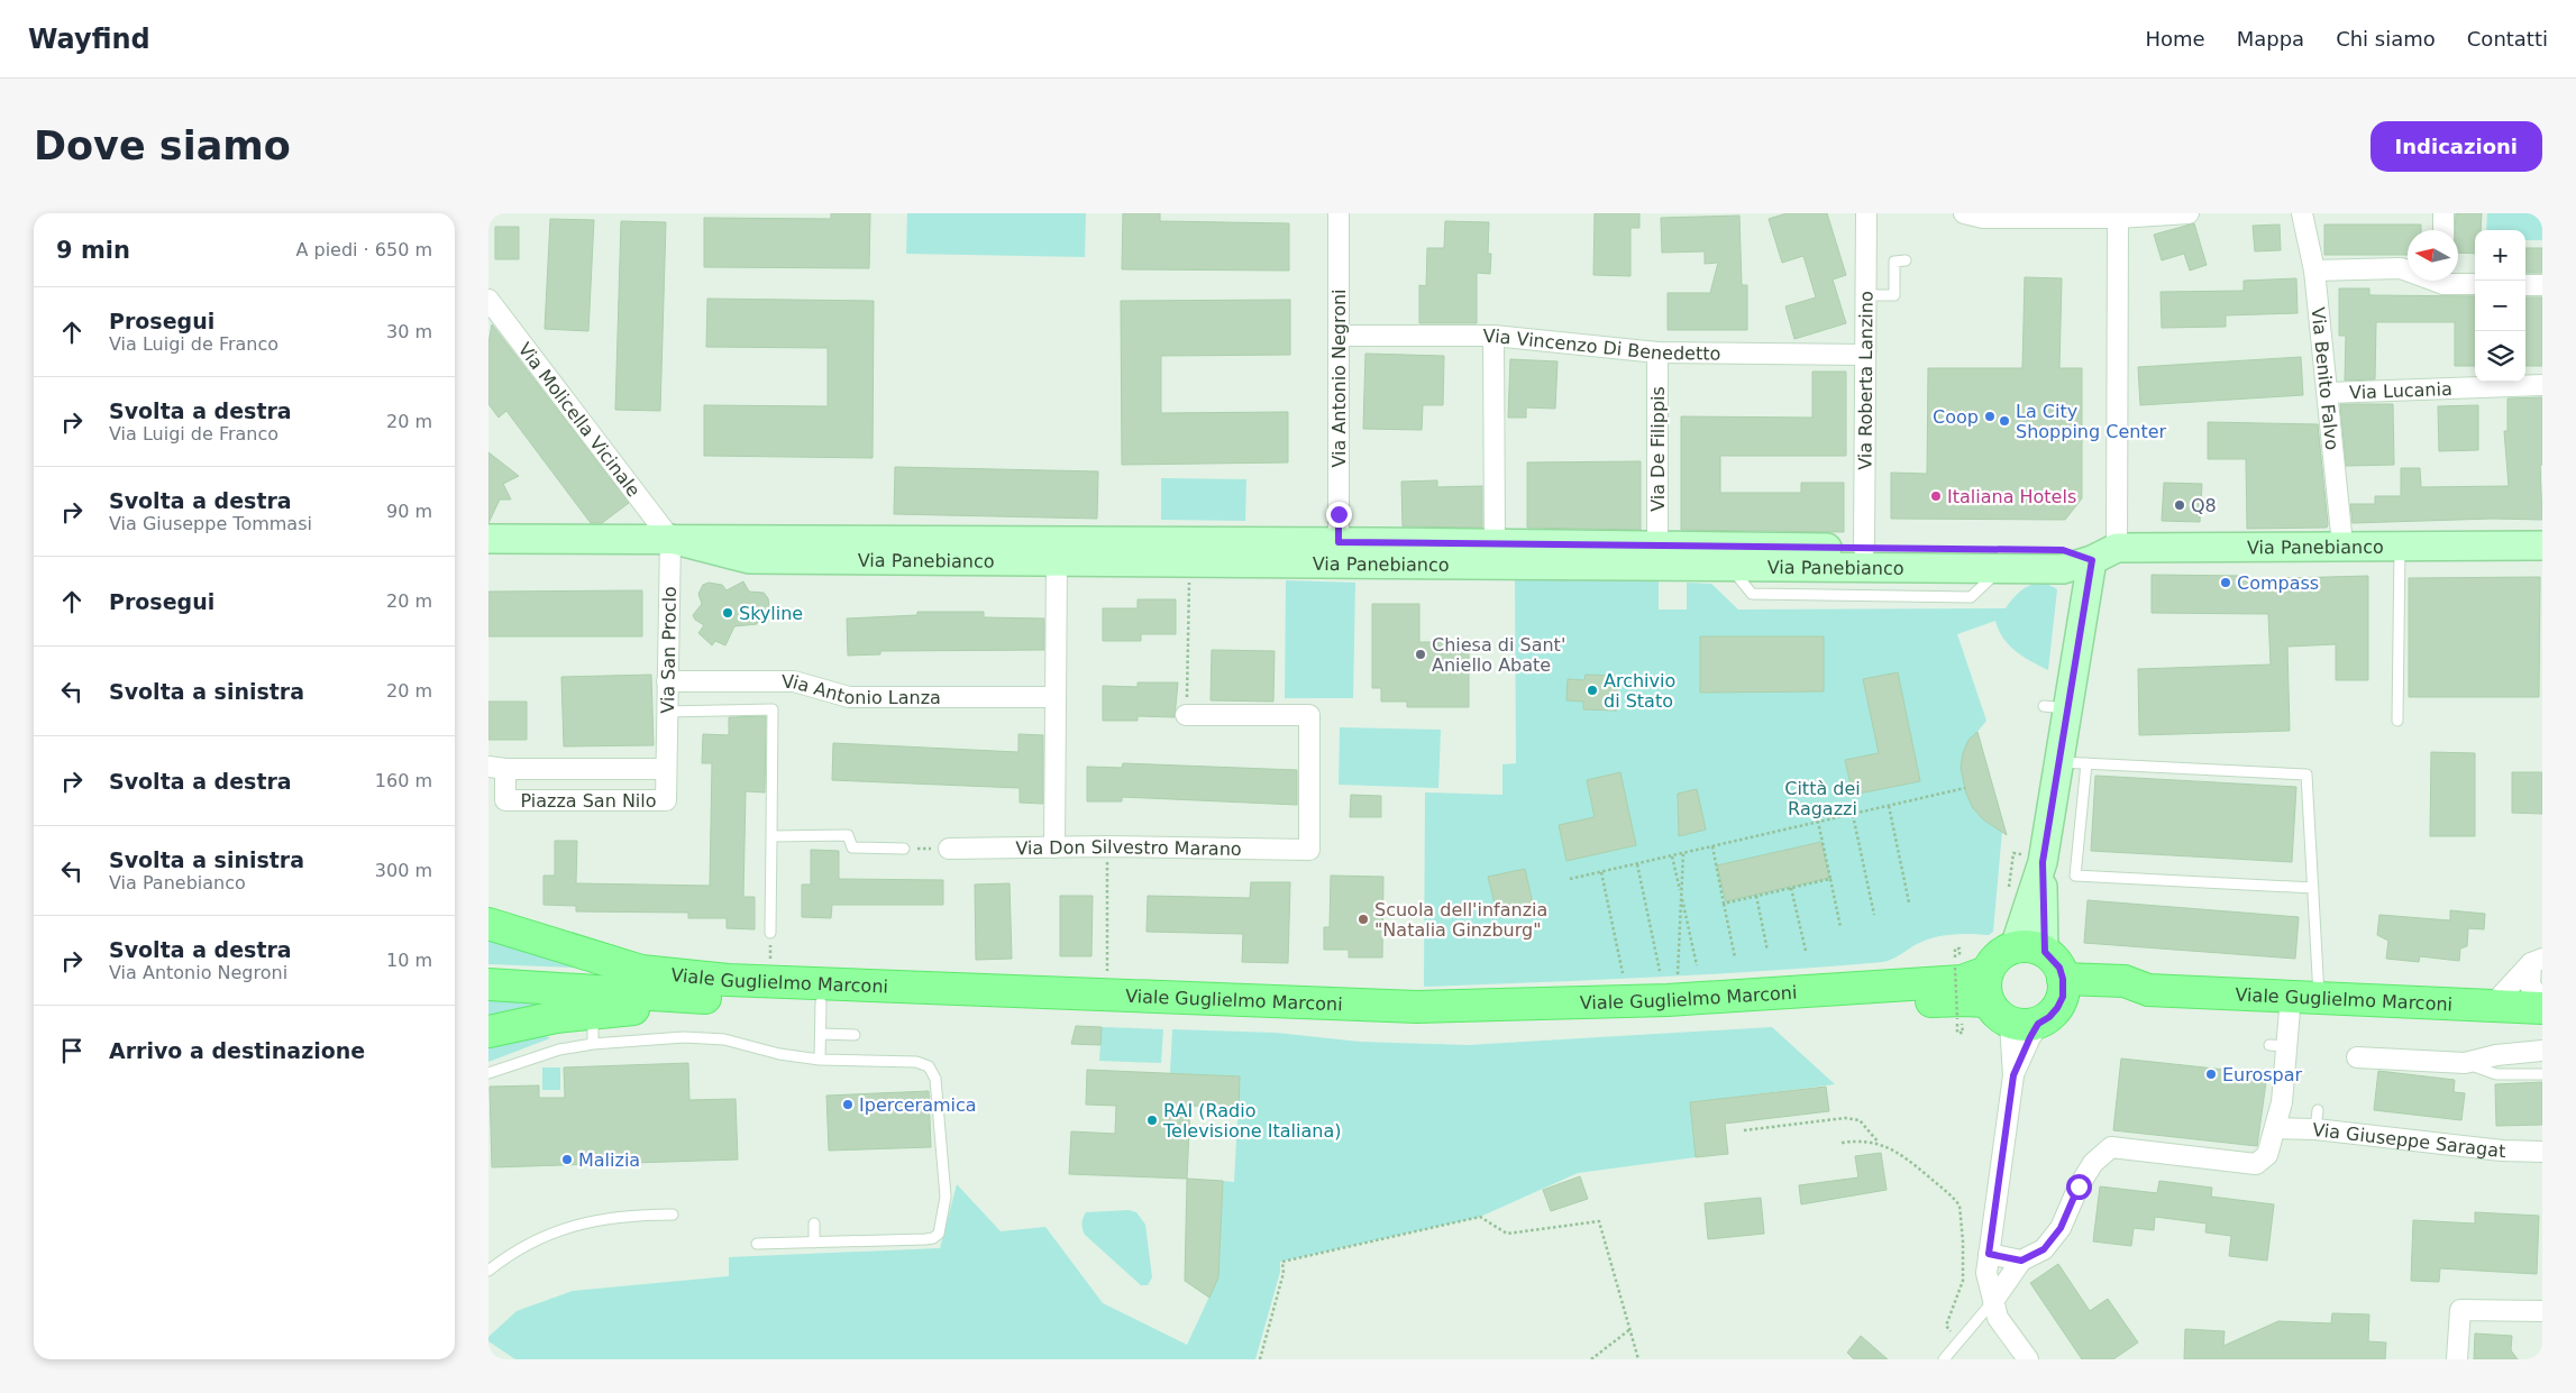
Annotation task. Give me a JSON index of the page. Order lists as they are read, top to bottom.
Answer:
{
  "streets": {
    "main road": ["Viale Guglielmo Marconi"],
    "street": [
      "Via Vincenzo Di Benedetto",
      "Via Antonio Negroni",
      "Via Benito Falvo",
      "Via Roberta Lanzino",
      "Via Lucania",
      "Via Molicella Vicinale",
      "Via De Filippis",
      "Via Panebianco",
      "Via San Proclo",
      "Via Antonio Lanza",
      "Piazza San Nilo",
      "Via Don Silvestro Marano",
      "Via Giuseppe Saragat"
    ]
  },
  "crossings": [
    ["Via Vincenzo Di Benedetto", "Via Antonio Negroni"],
    ["Via Vincenzo Di Benedetto", "Via Roberta Lanzino"],
    ["Via Vincenzo Di Benedetto", "Via De Filippis"],
    ["Via Antonio Negroni", "Via Panebianco"],
    ["Via Benito Falvo", "Via Lucania"],
    ["Via Benito Falvo", "Via Panebianco"],
    ["Via Roberta Lanzino", "Via Panebianco"],
    ["Via Molicella Vicinale", "Via Panebianco"],
    ["Via Molicella Vicinale", "Via San Proclo"],
    ["Via De Filippis", "Via Panebianco"],
    ["Via Panebianco", "Via San Proclo"],
    ["Via San Proclo", "Via Antonio Lanza"],
    ["Via San Proclo", "Piazza San Nilo"]
  ],
  "parks": ["Città dei Ragazzi"],
  "places": [
    "Coop",
    "La City Shopping Center",
    "Italiana Hotels",
    "Q8",
    "Compass",
    "Skyline",
    "Chiesa di Sant' Aniello Abate",
    "Archivio di Stato",
    "Scuola dell'infanzia \"Natalia Ginzburg\"",
    "Eurospar",
    "Iperceramica",
    "RAI (Radio Televisione Italiana)",
    "Malizia"
  ],
  "north": "left",
  "page": {
    "header": "Wayfind",
    "nav": [
      "Home",
      "Mappa",
      "Chi siamo",
      "Contatti"
    ],
    "buttons": "Indicazioni",
    "title": "Dove siamo",
    "heading": ["9 min", "A piedi · 650 m"],
    "map_buttons": ["+", "−"],
    "list": [
      ["Prosegui", "Via Luigi de Franco", "30 m"],
      ["Svolta a destra", "Via Luigi de Franco", "20 m"],
      ["Svolta a destra", "Via Giuseppe Tommasi", "90 m"],
      ["Prosegui", "20 m"],
      ["Svolta a sinistra", "20 m"],
      ["Svolta a destra", "160 m"],
      ["Svolta a sinistra", "Via Panebianco", "300 m"],
      ["Svolta a destra", "Via Antonio Negroni", "10 m"],
      "Arrivo a destinazione"
    ]
  }
}
